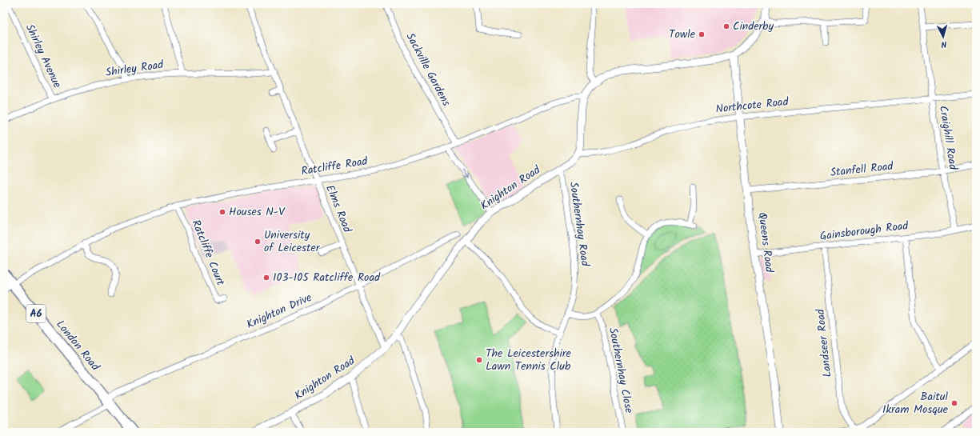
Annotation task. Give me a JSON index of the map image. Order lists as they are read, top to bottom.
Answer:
{
  "streets": {
    "highway": ["A6", "London Road"],
    "street": [
      "Shirley Avenue",
      "Shirley Road",
      "Sackville Gardens",
      "Northcote Road",
      "Craighill Road",
      "Ratcliffe Road",
      "Stanfell Road",
      "Knighton Road",
      "Elms Road",
      "Southernhay Road",
      "Gainsborough Road",
      "Queens Road",
      "Ratcliffe Court",
      "Knighton Drive",
      "Landseer Road",
      "Southernhay Close"
    ]
  },
  "crossings": [
    ["Shirley Avenue", "Shirley Road"],
    ["Shirley Road", "Elms Road"],
    ["Sackville Gardens", "Ratcliffe Road"],
    ["Northcote Road", "Craighill Road"],
    ["Northcote Road", "Knighton Road"],
    ["Northcote Road", "Queens Road"],
    ["Craighill Road", "Stanfell Road"],
    ["Craighill Road", "Gainsborough Road"],
    ["Ratcliffe Road", "Elms Road"],
    ["Ratcliffe Road", "Ratcliffe Court"],
    ["Ratcliffe Road", "London Road"],
    ["Stanfell Road", "Queens Road"],
    ["Knighton Road", "Elms Road"],
    ["Knighton Road", "Southernhay Road"],
    ["Elms Road", "Knighton Drive"],
    ["Gainsborough Road", "Queens Road"],
    ["Gainsborough Road", "Landseer Road"],
    ["Knighton Drive", "London Road"]
  ],
  "places": [
    "Cinderby",
    "Towle",
    "Houses N-V",
    "University of Leicester",
    "103-105 Ratcliffe Road",
    "The Leicestershire Lawn Tennis Club",
    "Baitul Ikram Mosque"
  ],
  "north": "bottom"
}
